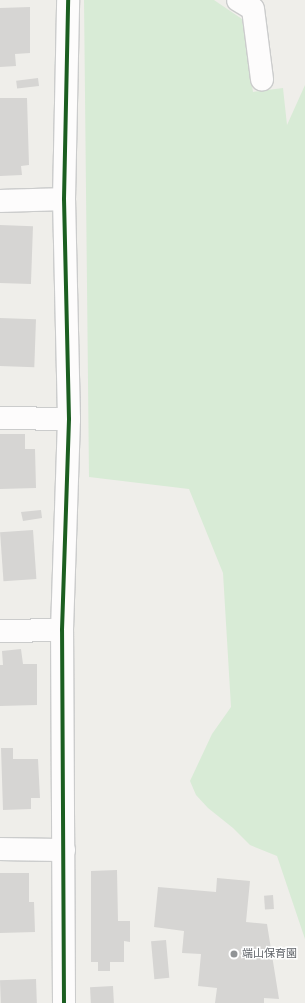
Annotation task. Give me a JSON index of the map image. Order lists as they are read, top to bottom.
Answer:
{
  "places": ["端山保育園"]
}
